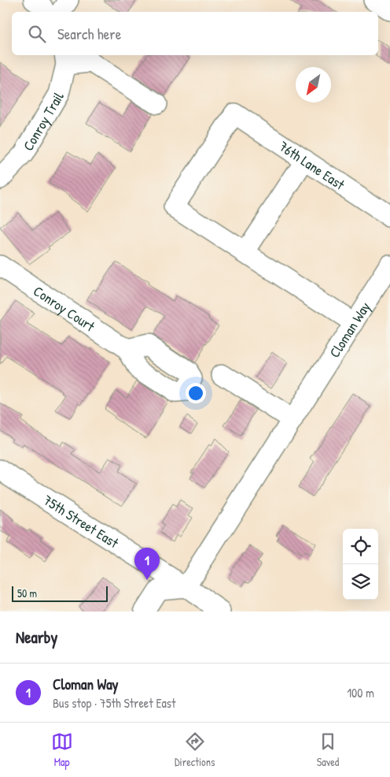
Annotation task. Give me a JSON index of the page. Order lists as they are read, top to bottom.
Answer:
{
  "streets": {
    "street": [
      "Conroy Trail",
      "76th Lane East",
      "Conroy Court",
      "Cloman Way",
      "75th Street East"
    ]
  },
  "crossings": [
    ["Cloman Way", "75th Street East"]
  ],
  "scale_bar": "50 m",
  "north": "bottom left",
  "page": {
    "search": "Search here",
    "pins": "1",
    "scale": "50 m",
    "heading": "Nearby",
    "list": [
      {
        "mark": "1",
        "name": "Cloman Way",
        "note": "Bus stop · 75th Street East",
        "value": "100 m"
      }
    ],
    "nav": ["Map", "Directions", "Saved"]
  }
}
